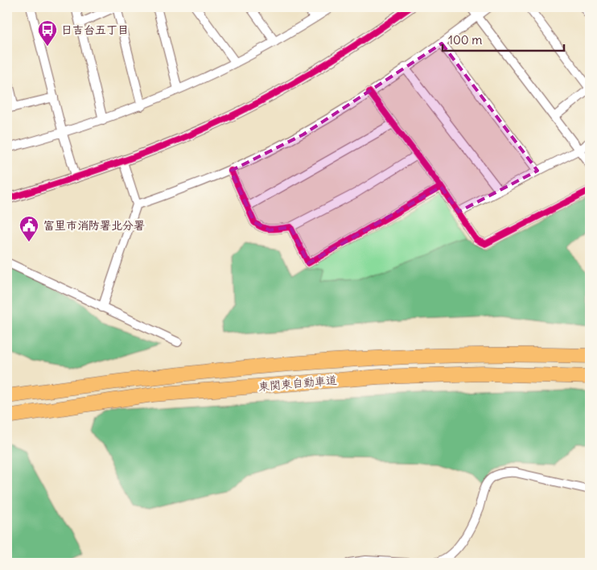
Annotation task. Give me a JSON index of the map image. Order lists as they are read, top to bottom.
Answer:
{
  "streets": {
    "highway": ["東関東自動車道"]
  },
  "places": {
    "bus stop": ["日吉台五丁目"],
    "public building": ["富里市消防署北分署"]
  },
  "scale_bar": "100 m"
}
